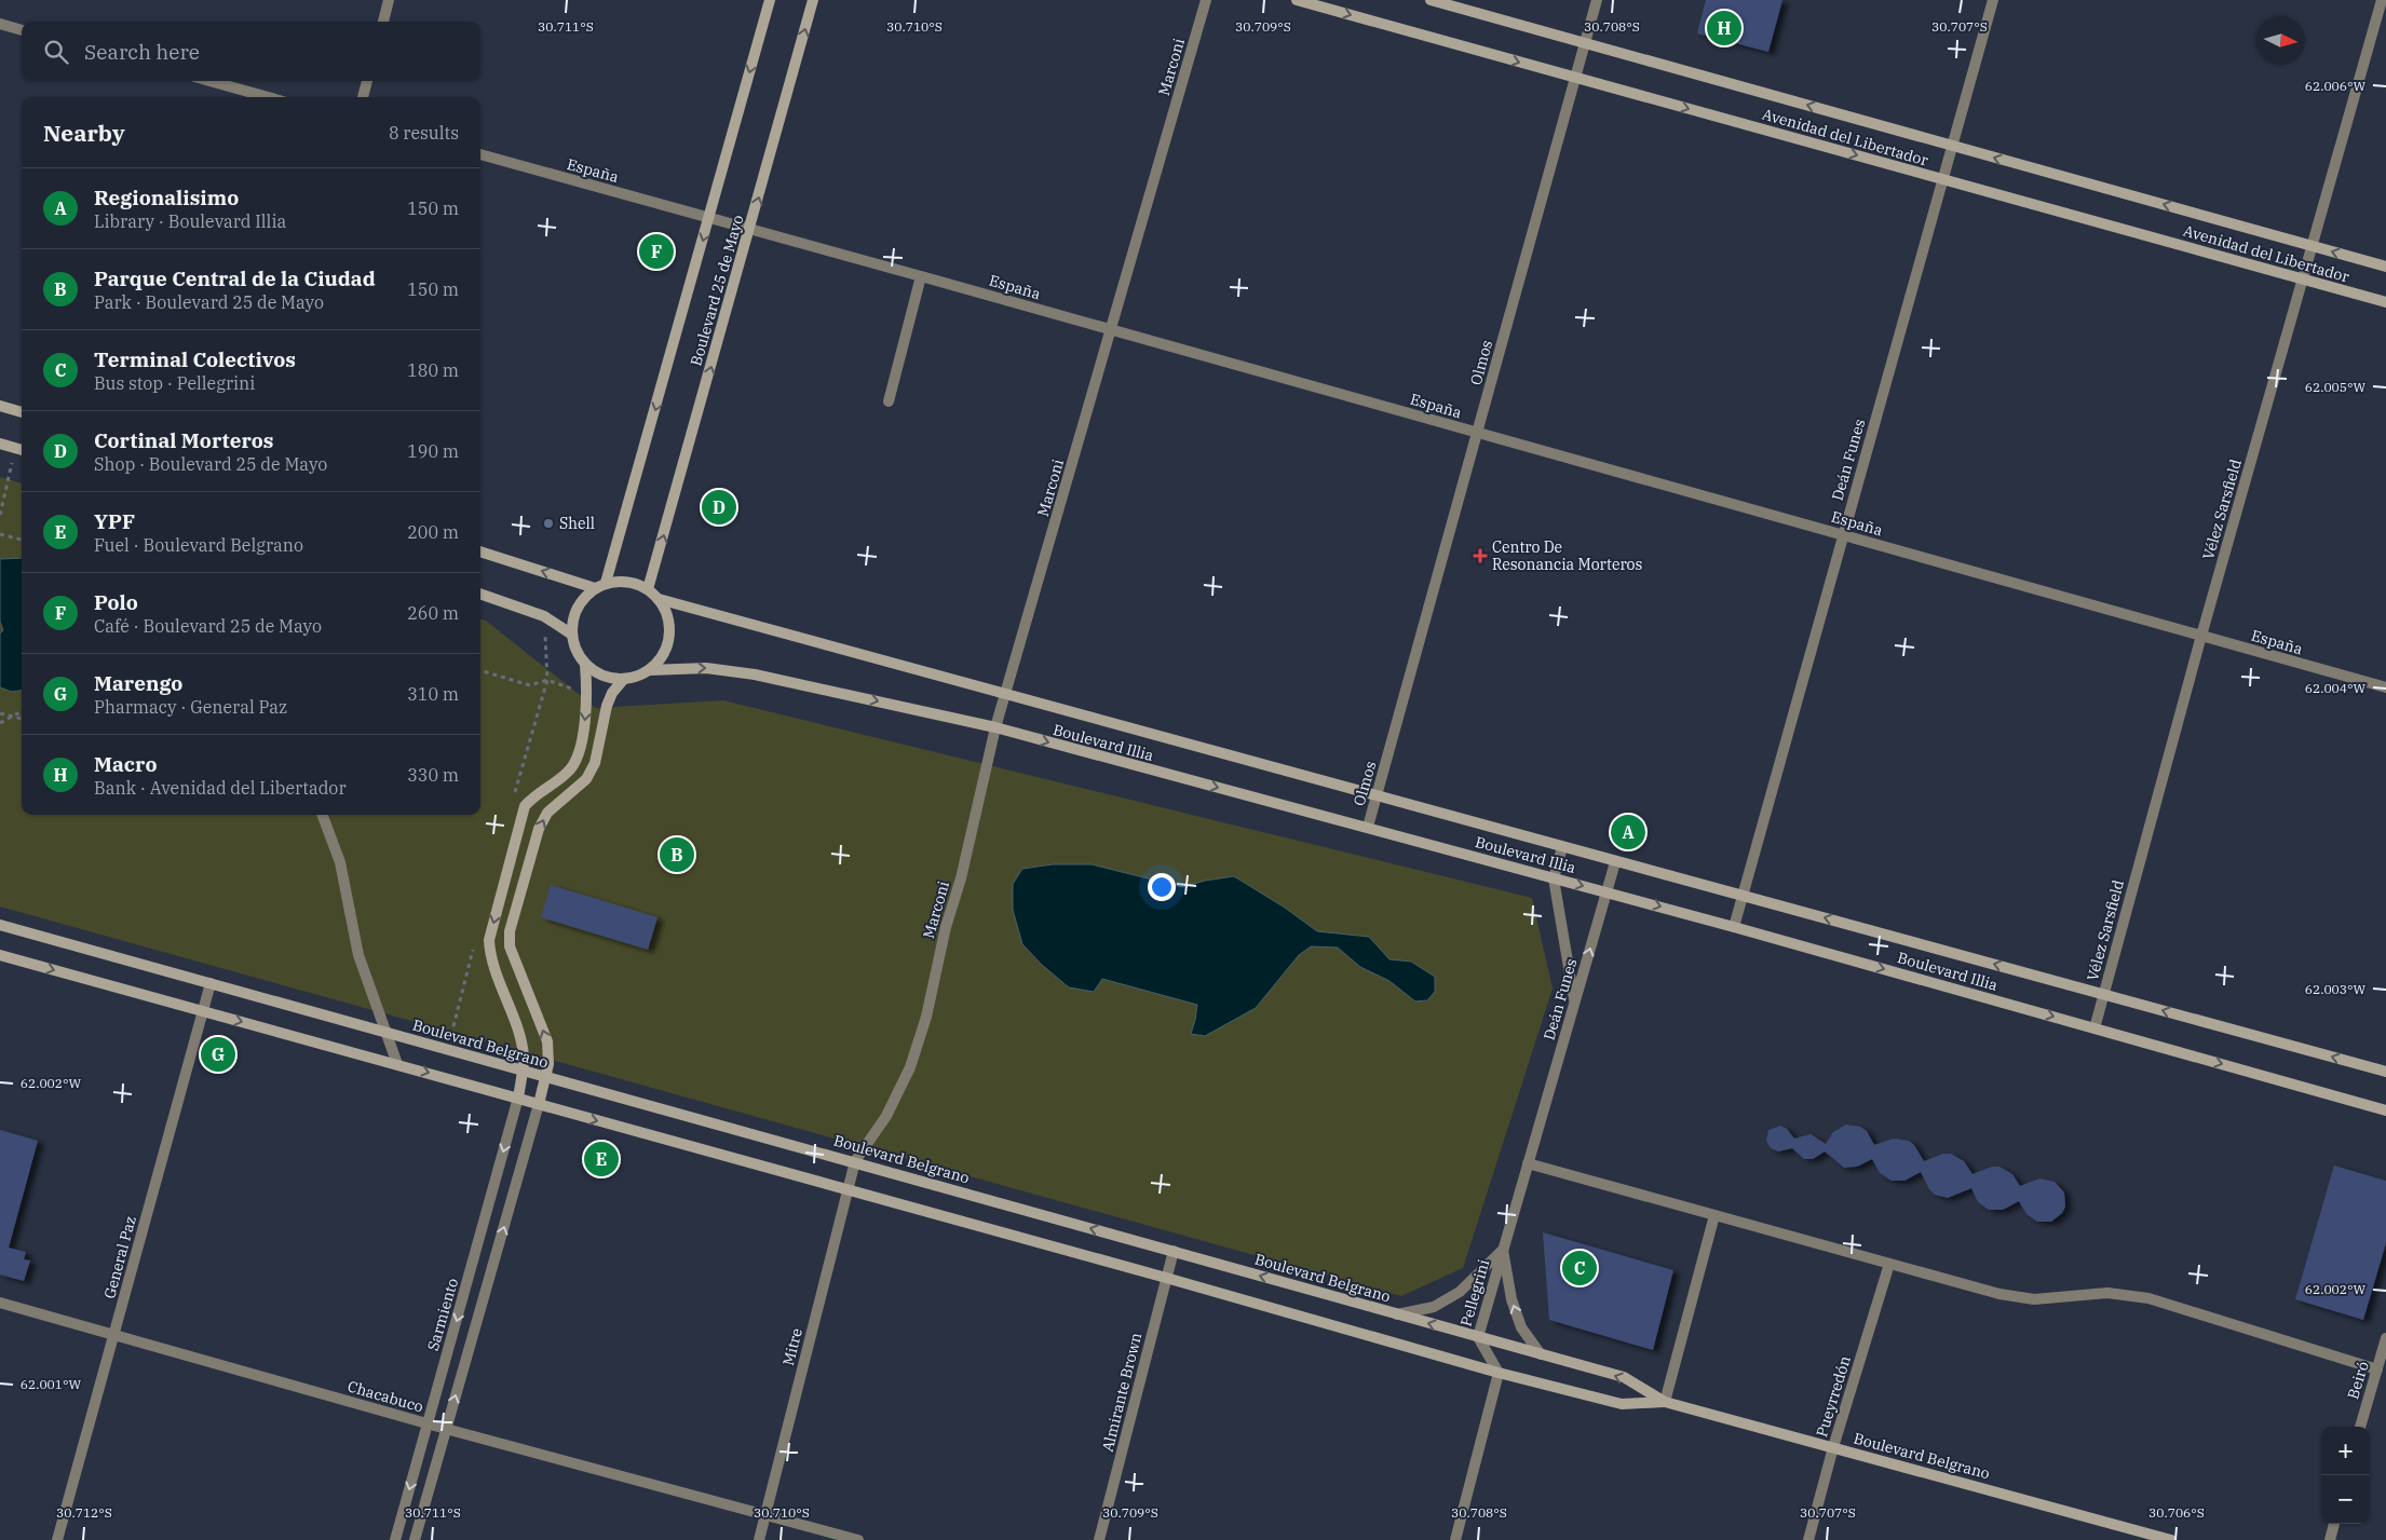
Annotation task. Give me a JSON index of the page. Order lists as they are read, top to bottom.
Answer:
{
  "streets": {
    "street": [
      "Marconi",
      "Avenidad del Libertador",
      "España",
      "Boulevard 25 de Mayo",
      "Olmos",
      "Deán Funes",
      "Vélez Sarsfield",
      "Boulevard Illia",
      "Boulevard Belgrano",
      "General Paz",
      "Pellegrini",
      "Sarmiento",
      "Mitre",
      "Beiró",
      "Almirante Brown",
      "Chacabuco",
      "Pueyrredón"
    ]
  },
  "crossings": [
    ["Marconi", "España"],
    ["Marconi", "Boulevard Illia"],
    ["Marconi", "Boulevard Belgrano"],
    ["Marconi", "Mitre"],
    ["Avenidad del Libertador", "Olmos"],
    ["Avenidad del Libertador", "Deán Funes"],
    ["Avenidad del Libertador", "Vélez Sarsfield"],
    ["España", "Boulevard 25 de Mayo"],
    ["España", "Olmos"],
    ["España", "Deán Funes"],
    ["España", "Vélez Sarsfield"],
    ["Boulevard 25 de Mayo", "Boulevard Illia"],
    ["Olmos", "Boulevard Illia"],
    ["Deán Funes", "Boulevard Illia"],
    ["Deán Funes", "Pellegrini"],
    ["Vélez Sarsfield", "Boulevard Illia"],
    ["Boulevard Belgrano", "General Paz"],
    ["Boulevard Belgrano", "Pellegrini"],
    ["Boulevard Belgrano", "Sarmiento"],
    ["Boulevard Belgrano", "Mitre"],
    ["Boulevard Belgrano", "Almirante Brown"],
    ["Boulevard Belgrano", "Pueyrredón"],
    ["General Paz", "Chacabuco"],
    ["Sarmiento", "Chacabuco"],
    ["Mitre", "Chacabuco"]
  ],
  "places": {
    "other": ["Shell"],
    "health": ["Centro De Resonancia Morteros"]
  },
  "north": "right",
  "page": {
    "pins": [
      "H",
      "F",
      "D",
      "A",
      "B",
      "G",
      "E",
      "C"
    ],
    "search": "Search here",
    "heading": ["Nearby", "8 results"],
    "list": [
      {
        "mark": "A",
        "name": "Regionalisimo",
        "note": "Library · Boulevard Illia",
        "value": "150 m"
      },
      {
        "mark": "B",
        "name": "Parque Central de la Ciudad",
        "note": "Park · Boulevard 25 de Mayo",
        "value": "150 m"
      },
      {
        "mark": "C",
        "name": "Terminal Colectivos",
        "note": "Bus stop · Pellegrini",
        "value": "180 m"
      },
      {
        "mark": "D",
        "name": "Cortinal Morteros",
        "note": "Shop · Boulevard 25 de Mayo",
        "value": "190 m"
      },
      {
        "mark": "E",
        "name": "YPF",
        "note": "Fuel · Boulevard Belgrano",
        "value": "200 m"
      },
      {
        "mark": "F",
        "name": "Polo",
        "note": "Café · Boulevard 25 de Mayo",
        "value": "260 m"
      },
      {
        "mark": "G",
        "name": "Marengo",
        "note": "Pharmacy · General Paz",
        "value": "310 m"
      },
      {
        "mark": "H",
        "name": "Macro",
        "note": "Bank · Avenidad del Libertador",
        "value": "330 m"
      }
    ],
    "map_buttons": ["+", "−"]
  },
  "coordinates": [
    "30.711°S",
    "30.710°S",
    "30.709°S",
    "30.708°S",
    "30.707°S",
    "62.006°W",
    "62.005°W",
    "62.004°W",
    "62.003°W",
    "62.002°W",
    "62.001°W",
    "30.712°S",
    "30.706°S"
  ]
}
